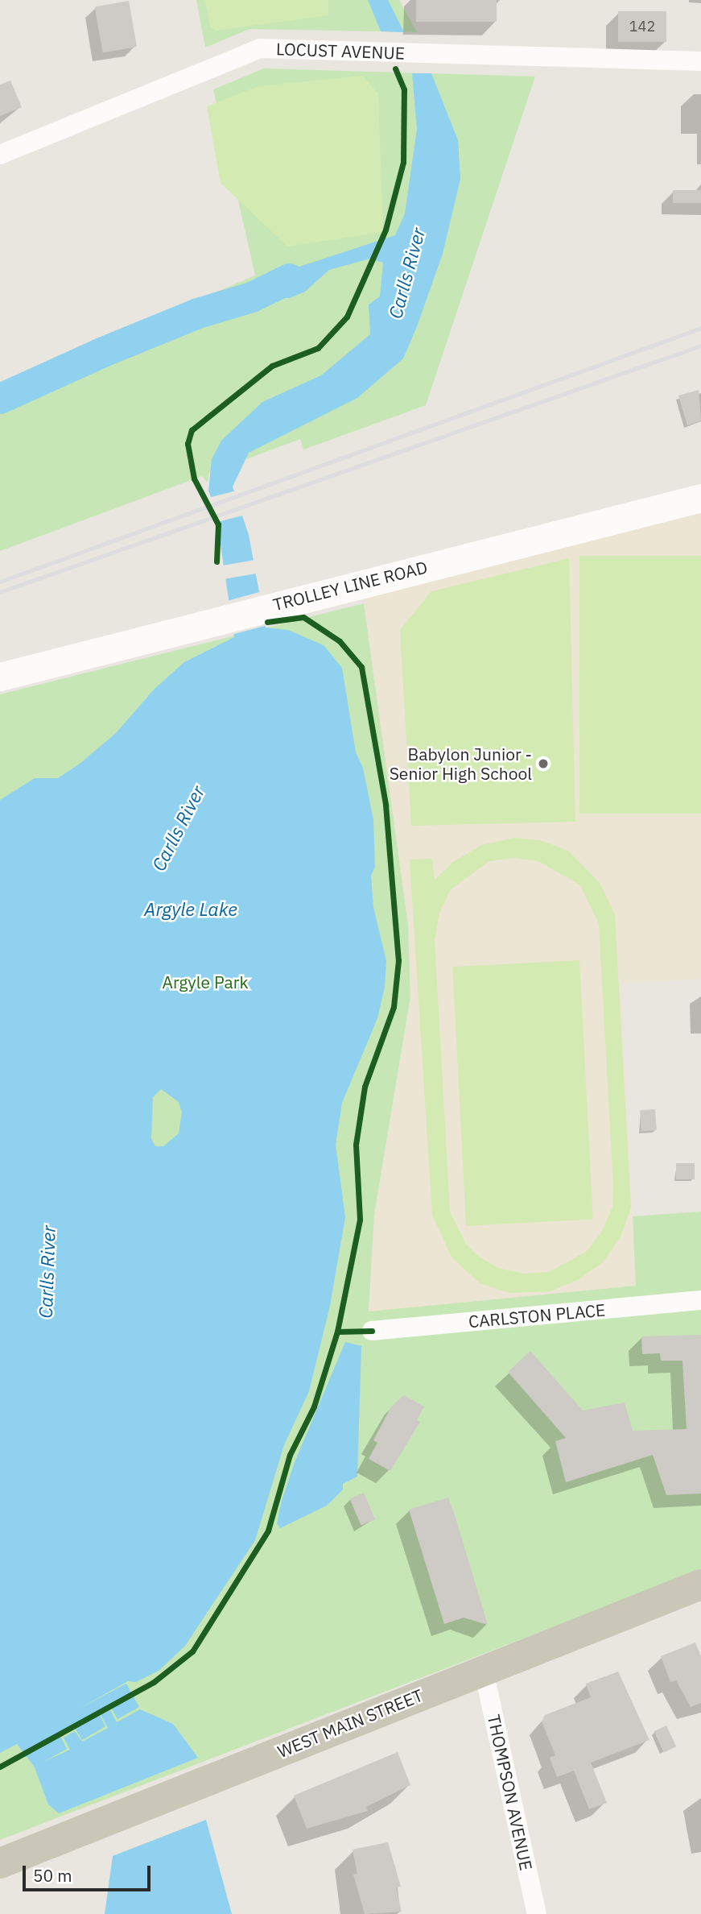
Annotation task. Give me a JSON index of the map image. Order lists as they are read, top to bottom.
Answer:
{
  "streets": {
    "main road": ["TROLLEY LINE ROAD", "WEST MAIN STREET"],
    "street": ["LOCUST AVENUE", "CARLSTON PLACE", "THOMPSON AVENUE"]
  },
  "crossings": [
    ["WEST MAIN STREET", "THOMPSON AVENUE"]
  ],
  "water": ["Carlls River", "Argyle Lake"],
  "parks": ["Argyle Park"],
  "places": ["Babylon Junior - Senior High School"],
  "house_numbers": ["142"],
  "scale_bar": "50 m"
}
